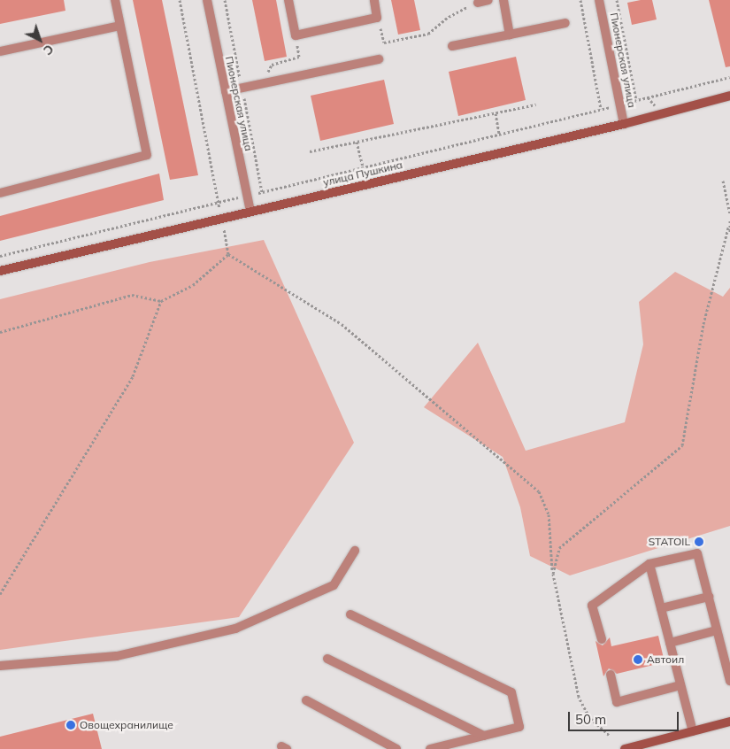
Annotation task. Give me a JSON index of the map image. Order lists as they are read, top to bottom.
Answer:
{
  "streets": {
    "street": ["Пионерская улица", "улица Пушкина"]
  },
  "crossings": [
    ["Пионерская улица", "улица Пушкина"]
  ],
  "places": ["STATOIL", "Автоил", "Овощехранилище"],
  "scale_bar": "50 m",
  "north": "bottom right"
}
